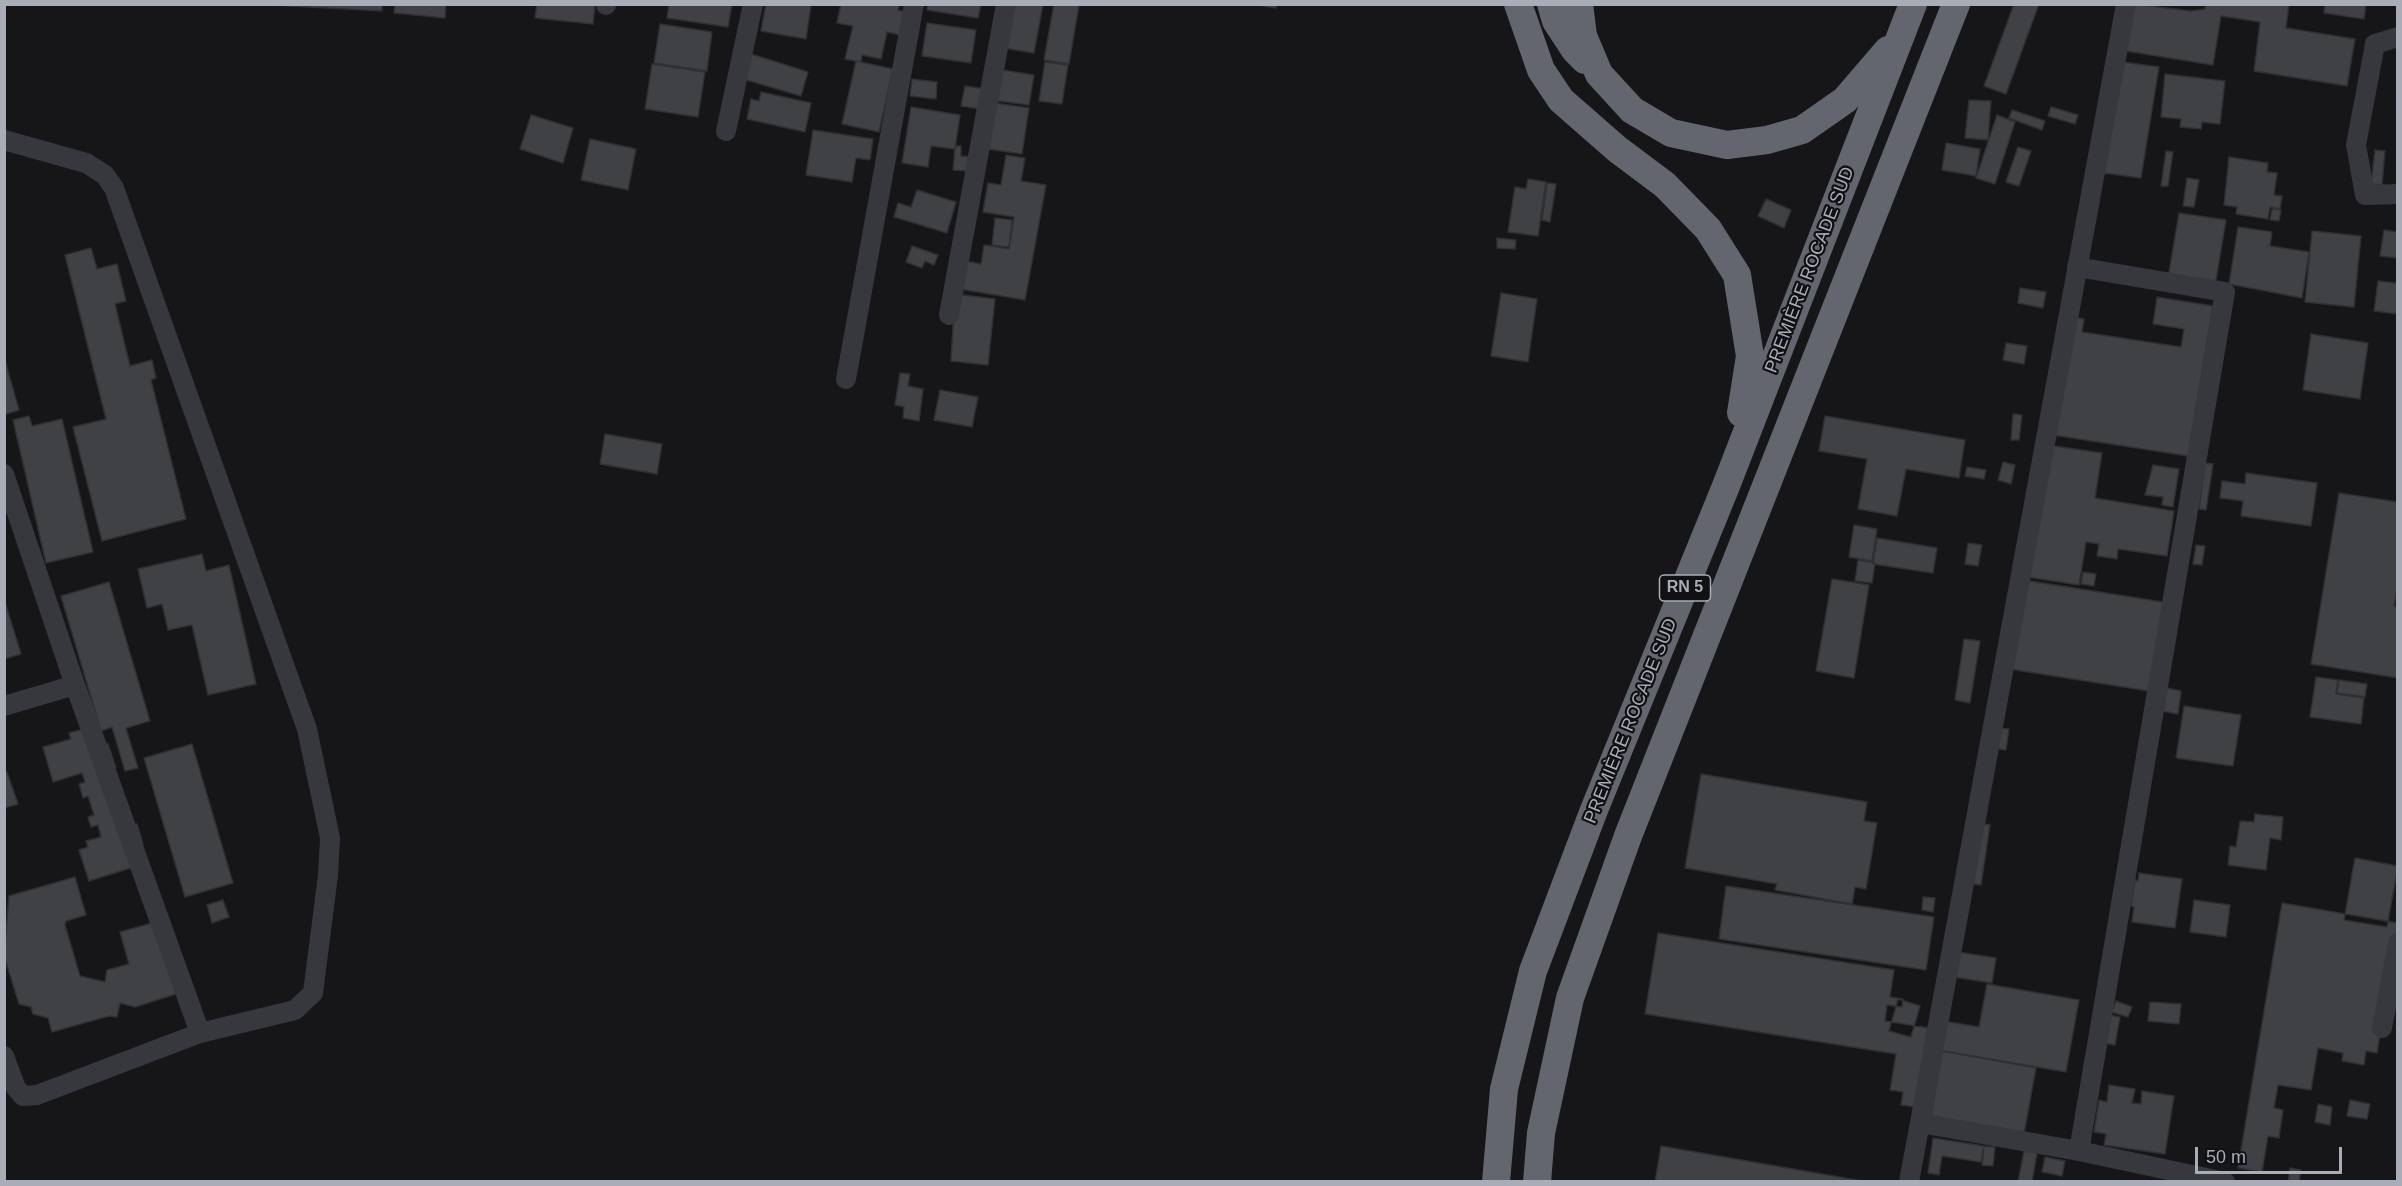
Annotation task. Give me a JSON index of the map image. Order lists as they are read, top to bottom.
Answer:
{
  "streets": {
    "highway": ["PREMIÈRE ROCADE SUD", "RN 5"]
  },
  "scale_bar": "50 m"
}
